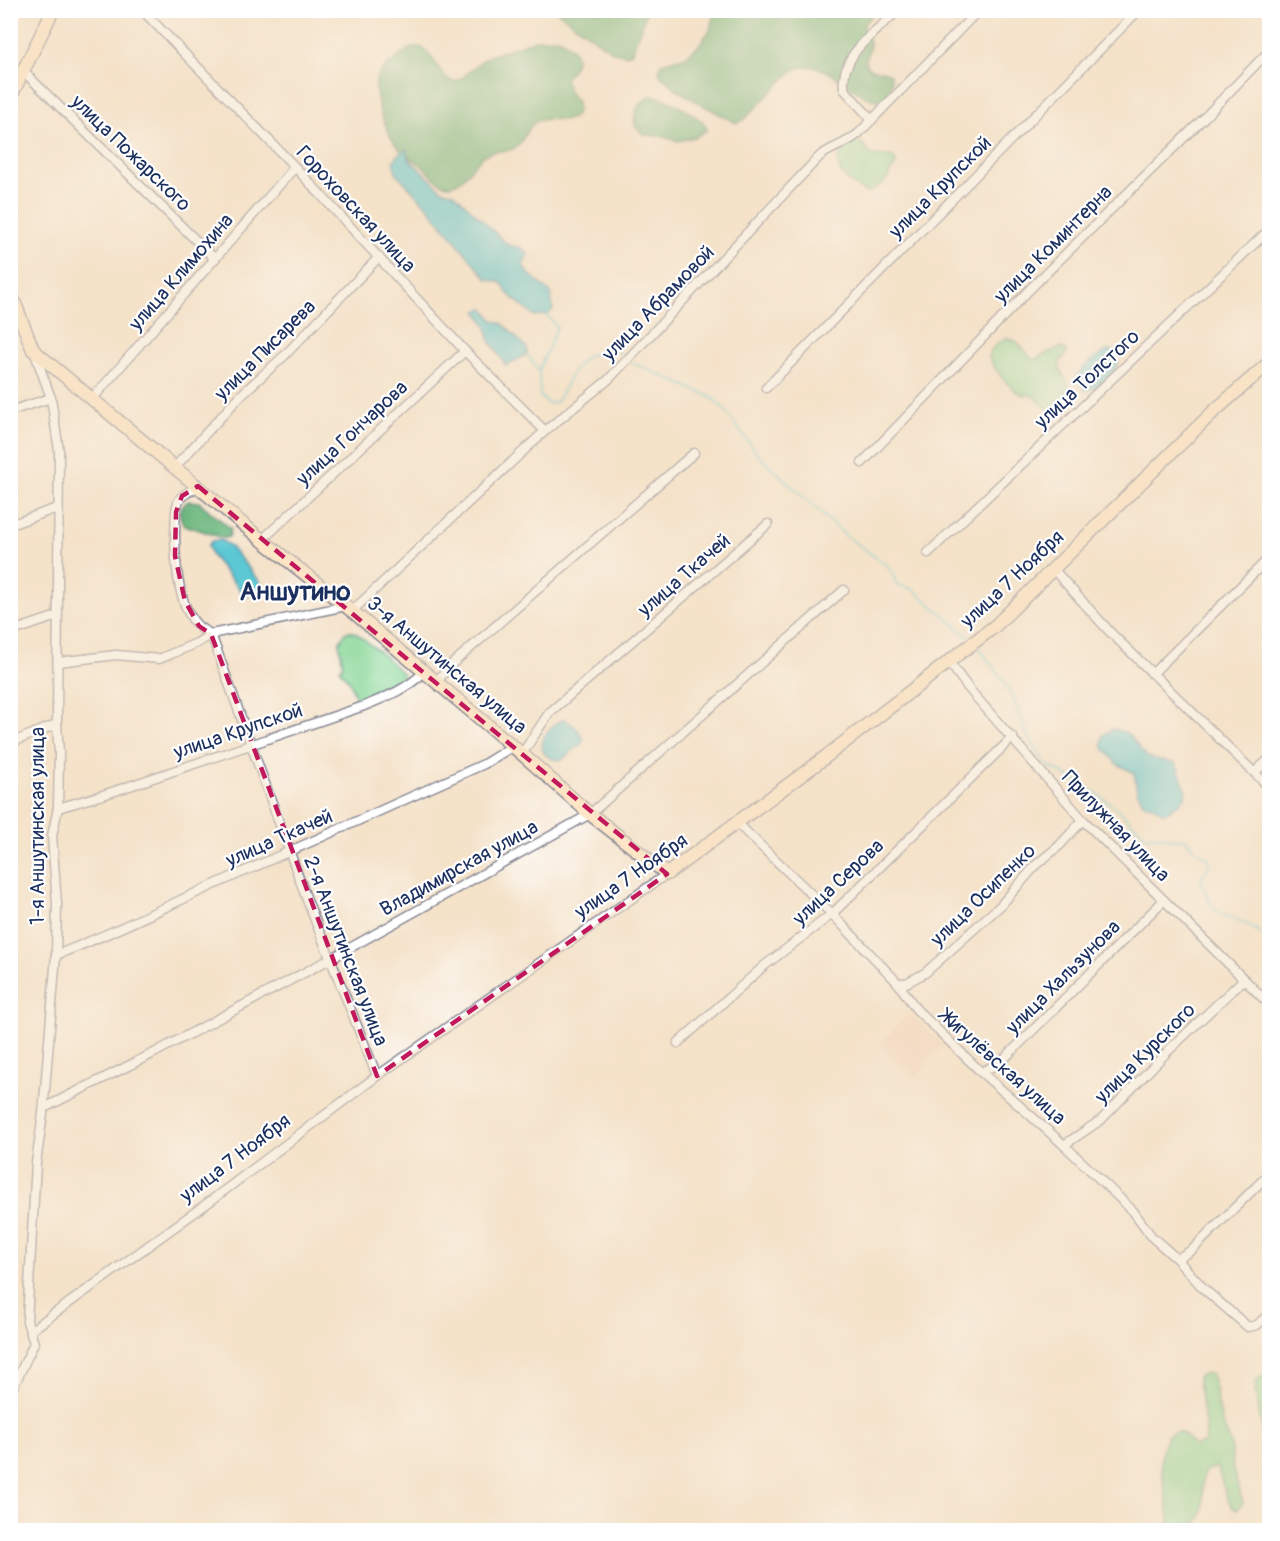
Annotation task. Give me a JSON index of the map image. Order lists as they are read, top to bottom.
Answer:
{
  "streets": {
    "street": [
      "улица Пожарского",
      "улица Крупской",
      "Гороховская улица",
      "улица Коминтерна",
      "улица Климохина",
      "улица Абрамовой",
      "улица Писарева",
      "улица Толстого",
      "улица Гончарова",
      "улица Ткачей",
      "улица 7 Ноября",
      "3-я Аншутинская улица",
      "1-я Аншутинская улица",
      "Прилужная улица",
      "Владимирская улица",
      "улица Серова",
      "улица Осипенко",
      "2-я Аншутинская улица",
      "улица Хальзунова",
      "улица Курского",
      "Жигулёвская улица"
    ]
  },
  "crossings": [
    ["улица Пожарского", "улица Климохина"],
    ["улица Крупской", "3-я Аншутинская улица"],
    ["улица Крупской", "1-я Аншутинская улица"],
    ["улица Крупской", "2-я Аншутинская улица"],
    ["Гороховская улица", "улица Климохина"],
    ["Гороховская улица", "улица Абрамовой"],
    ["Гороховская улица", "улица Писарева"],
    ["Гороховская улица", "улица Гончарова"],
    ["улица Климохина", "3-я Аншутинская улица"],
    ["улица Абрамовой", "3-я Аншутинская улица"],
    ["улица Писарева", "3-я Аншутинская улица"],
    ["улица Гончарова", "3-я Аншутинская улица"],
    ["улица Ткачей", "3-я Аншутинская улица"],
    ["улица Ткачей", "1-я Аншутинская улица"],
    ["улица Ткачей", "2-я Аншутинская улица"],
    ["улица 7 Ноября", "3-я Аншутинская улица"],
    ["улица 7 Ноября", "1-я Аншутинская улица"],
    ["улица 7 Ноября", "Прилужная улица"],
    ["улица 7 Ноября", "2-я Аншутинская улица"],
    ["улица 7 Ноября", "Жигулёвская улица"],
    ["3-я Аншутинская улица", "1-я Аншутинская улица"],
    ["3-я Аншутинская улица", "Владимирская улица"],
    ["1-я Аншутинская улица", "Владимирская улица"],
    ["Прилужная улица", "улица Серова"],
    ["Прилужная улица", "улица Осипенко"],
    ["Прилужная улица", "улица Хальзунова"],
    ["Прилужная улица", "улица Курского"],
    ["Владимирская улица", "2-я Аншутинская улица"],
    ["улица Серова", "Жигулёвская улица"],
    ["улица Осипенко", "Жигулёвская улица"],
    ["улица Хальзунова", "Жигулёвская улица"],
    ["улица Курского", "Жигулёвская улица"]
  ],
  "districts": ["Аншутино"]
}
